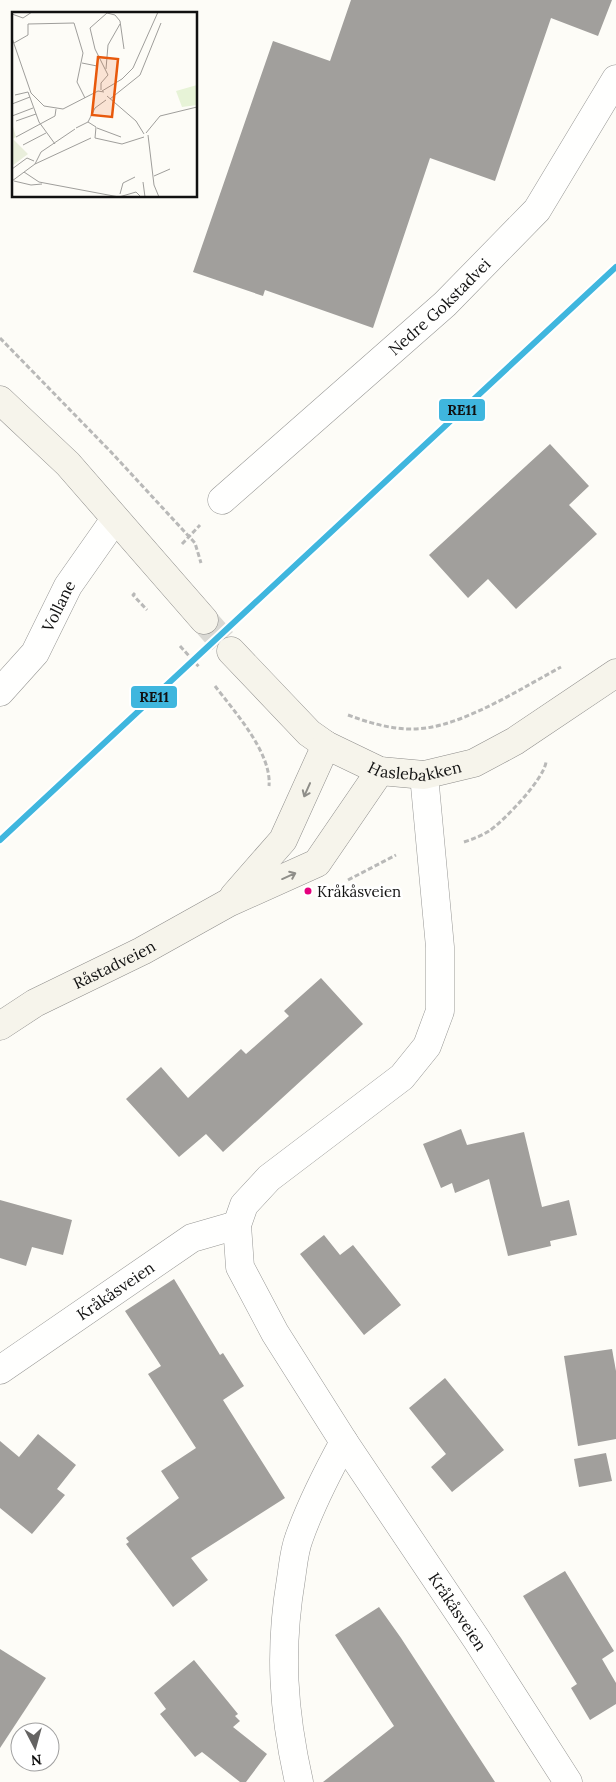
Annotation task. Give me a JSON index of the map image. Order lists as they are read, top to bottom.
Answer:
{
  "streets": {
    "main road": ["Haslebakken", "Råstadveien"],
    "street": ["Nedre Gokstadvei", "Vollane", "Kråkåsveien"]
  },
  "crossings": [
    ["Haslebakken", "Råstadveien"],
    ["Haslebakken", "Kråkåsveien"]
  ],
  "places": ["Kråkåsveien"],
  "lines": ["transit line RE11"],
  "north": "bottom"
}
